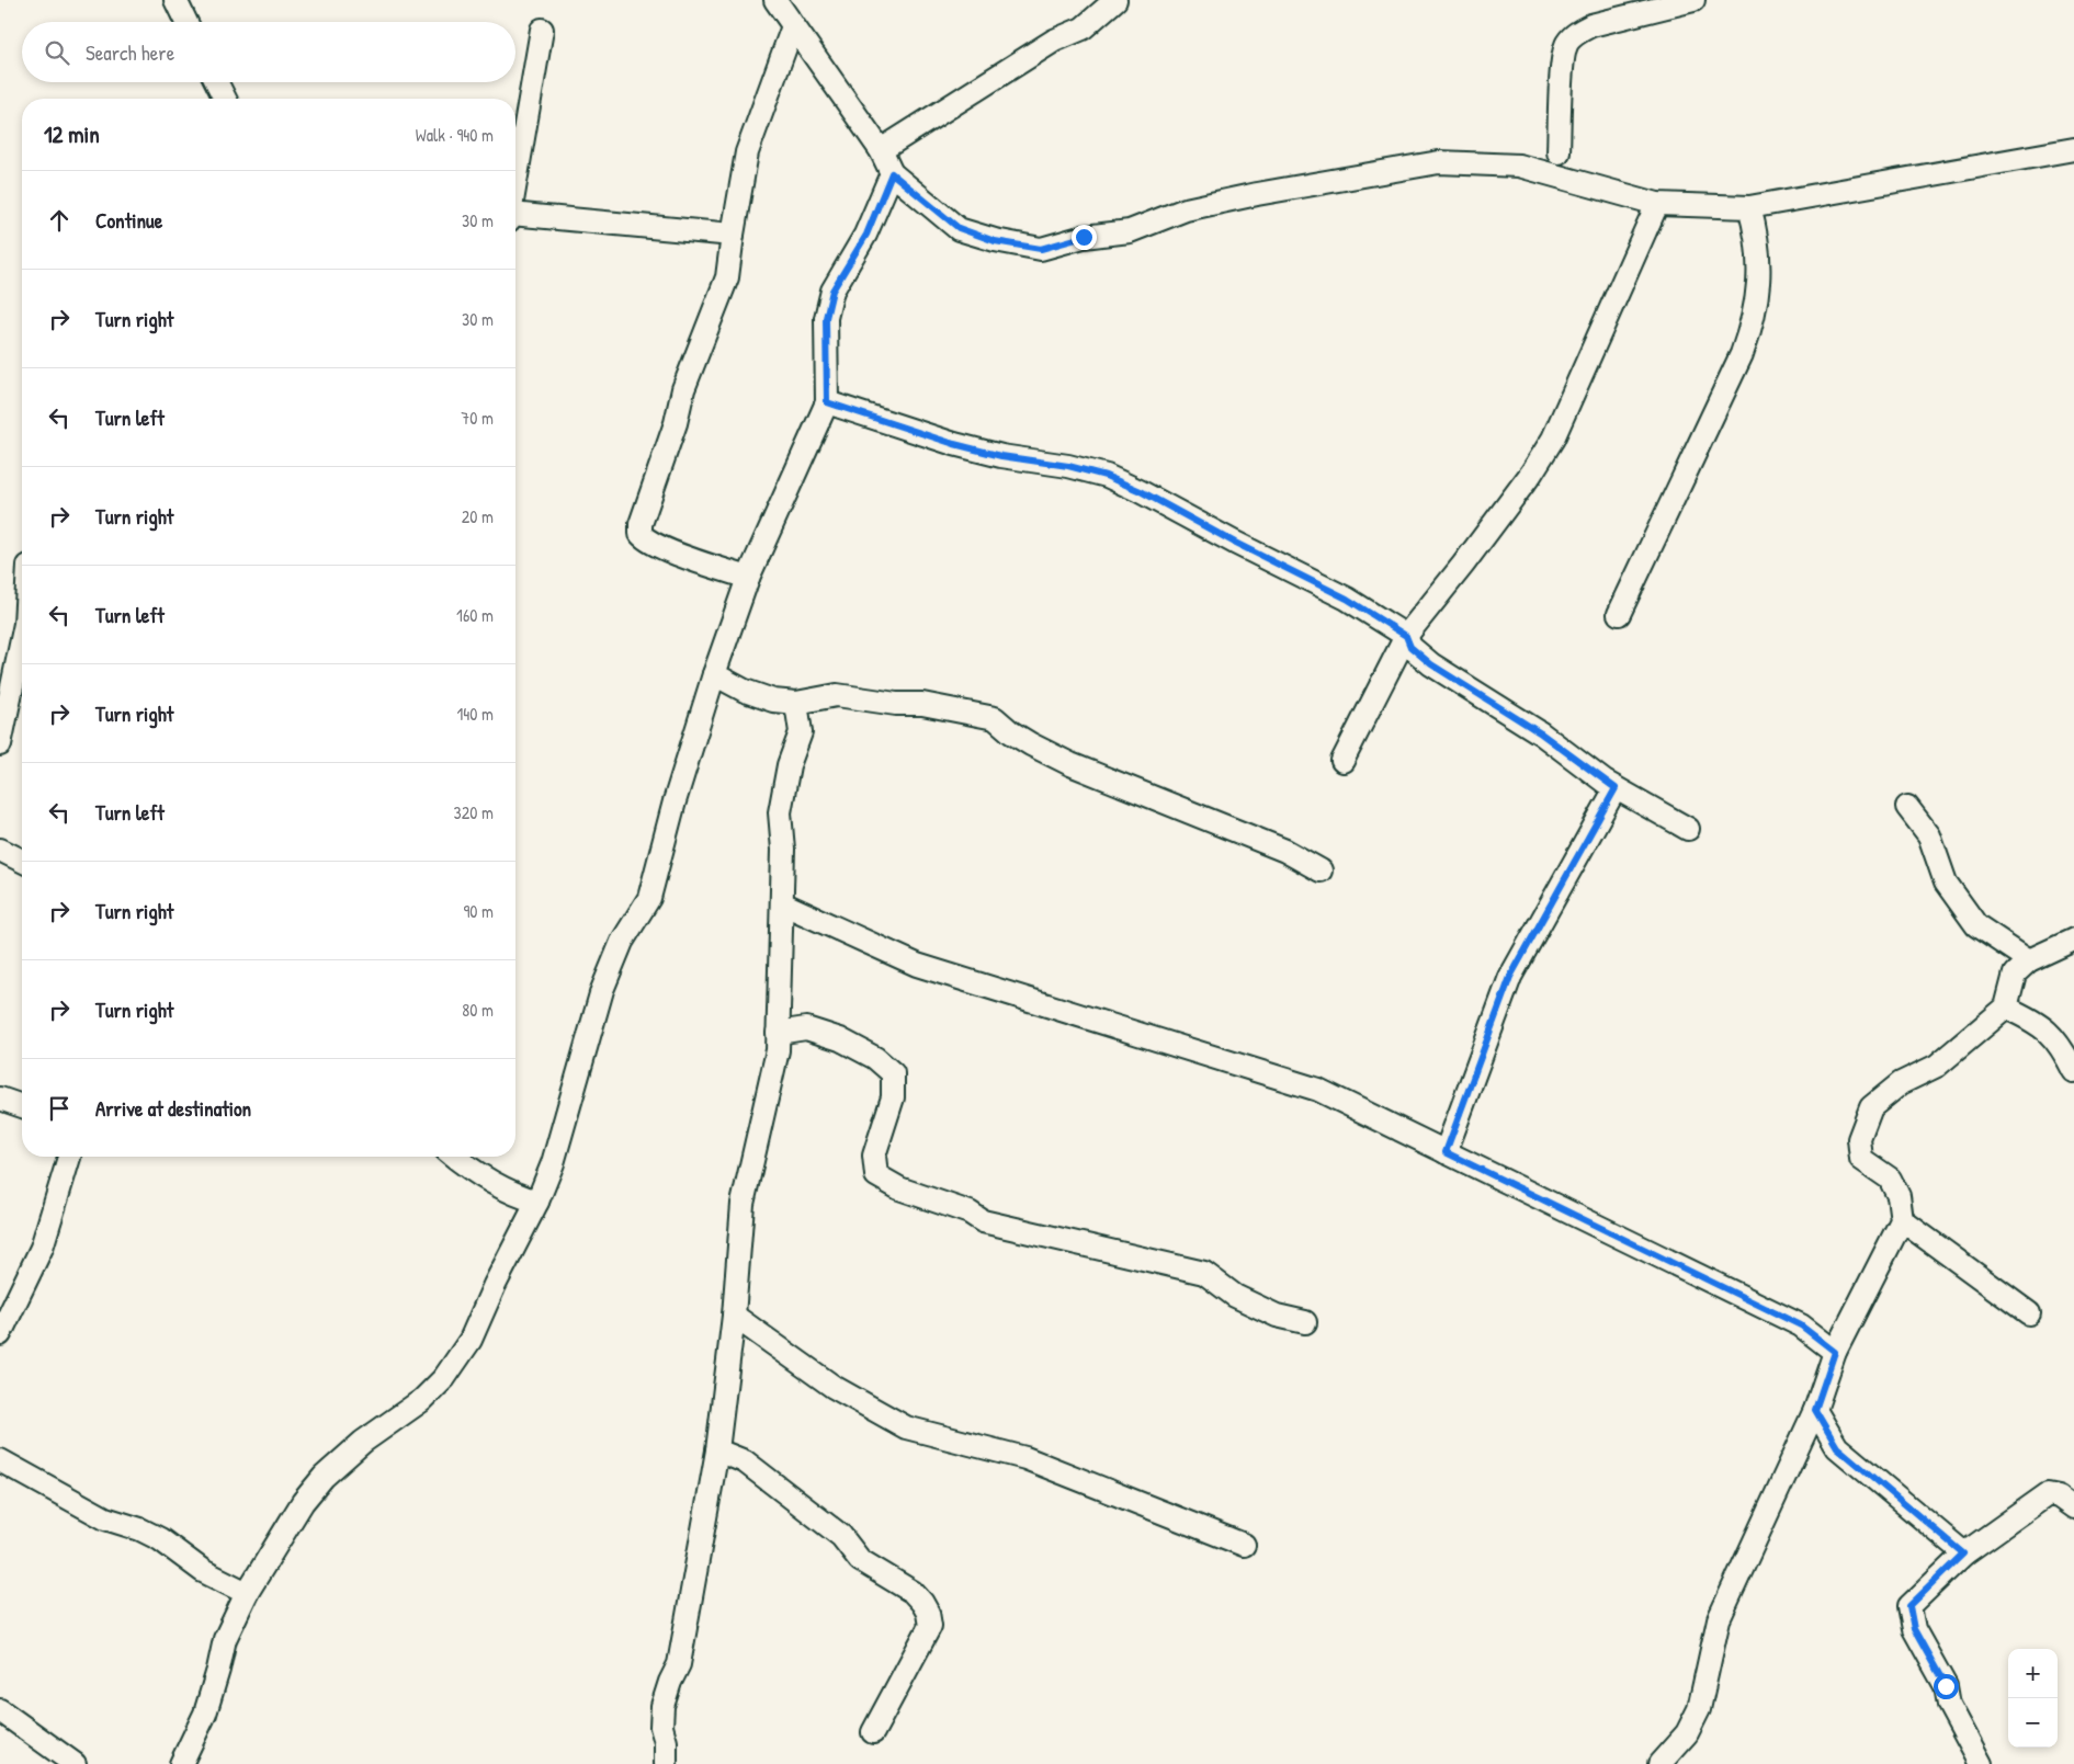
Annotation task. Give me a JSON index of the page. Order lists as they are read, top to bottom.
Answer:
{
  "page": {
    "search": "Search here",
    "heading": ["12 min", "Walk · 940 m"],
    "list": [
      ["Continue", "30 m"],
      ["Turn right", "30 m"],
      ["Turn left", "70 m"],
      ["Turn right", "20 m"],
      ["Turn left", "160 m"],
      ["Turn right", "140 m"],
      ["Turn left", "320 m"],
      ["Turn right", "90 m"],
      ["Turn right", "80 m"],
      "Arrive at destination"
    ],
    "map_buttons": ["+", "−"]
  }
}
